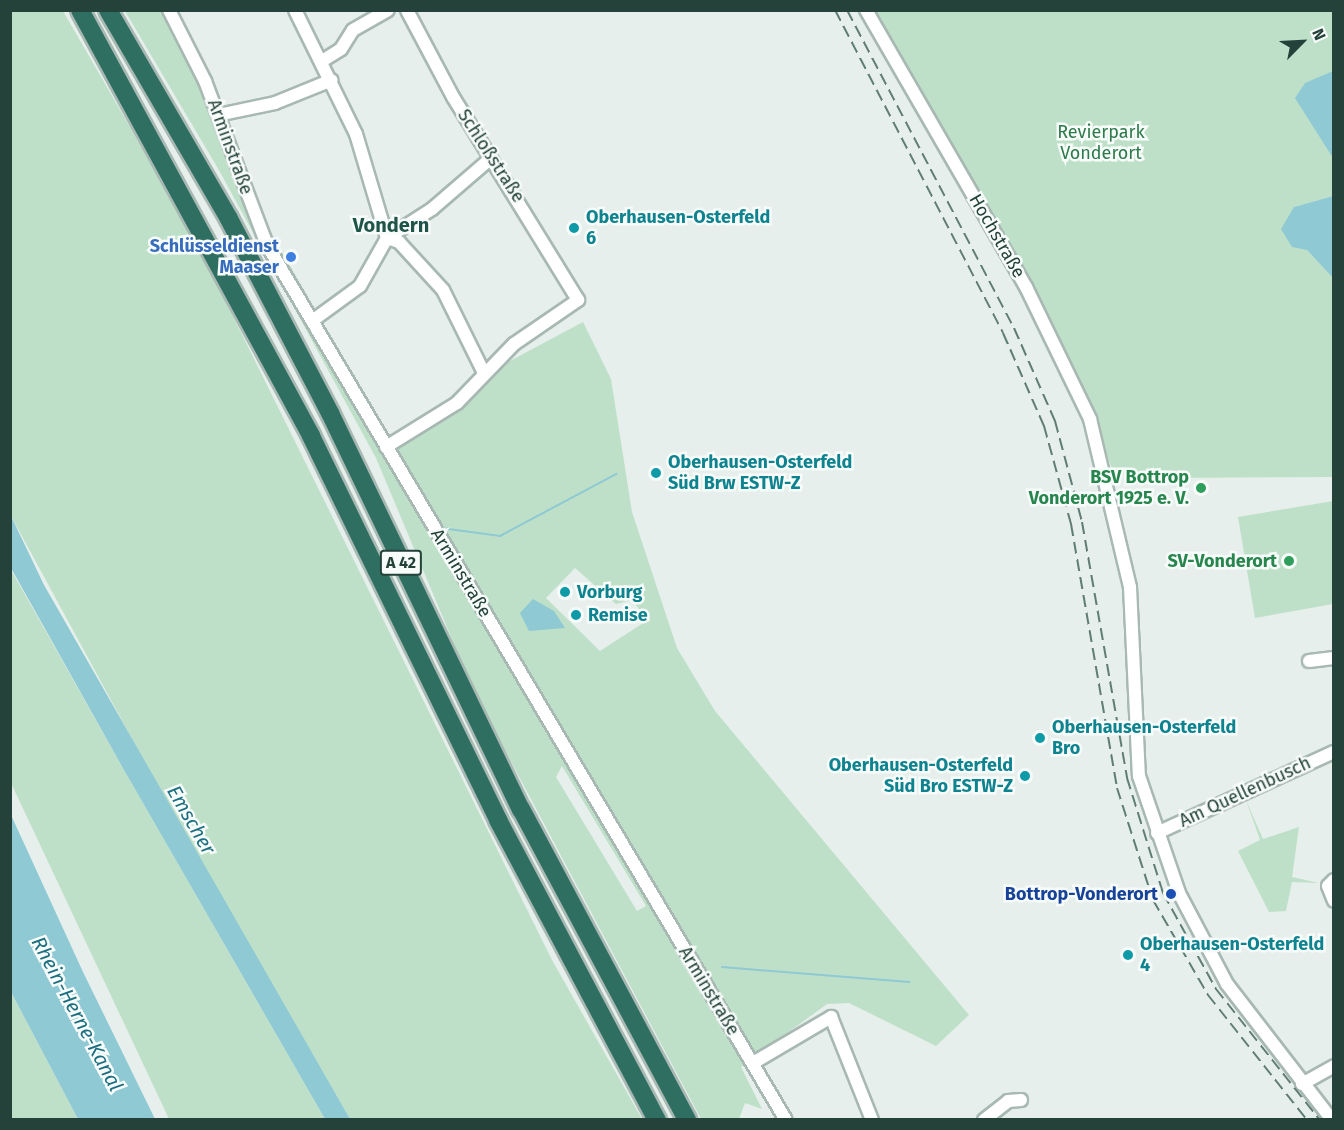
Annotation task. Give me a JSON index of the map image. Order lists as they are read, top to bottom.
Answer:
{
  "streets": {
    "highway": ["A 42"],
    "street": [
      "Arminstraße",
      "Schloßstraße",
      "Hochstraße",
      "Am Quellenbusch"
    ]
  },
  "crossings": [
    ["Hochstraße", "Am Quellenbusch"]
  ],
  "districts": ["Vondern"],
  "water": ["Emscher", "Rhein-Herne-Kanal"],
  "parks": ["Revierpark Vonderort"],
  "places": [
    "Oberhausen-Osterfeld 6",
    "Schlüsseldienst Maaser",
    "Oberhausen-Osterfeld Süd Brw ESTW-Z",
    "BSV Bottrop Vonderort 1925 e. V.",
    "SV-Vonderort",
    "Vorburg",
    "Remise",
    "Oberhausen-Osterfeld Bro",
    "Oberhausen-Osterfeld Süd Bro ESTW-Z",
    "Bottrop-Vonderort",
    "Oberhausen-Osterfeld 4"
  ],
  "north": "top right"
}
